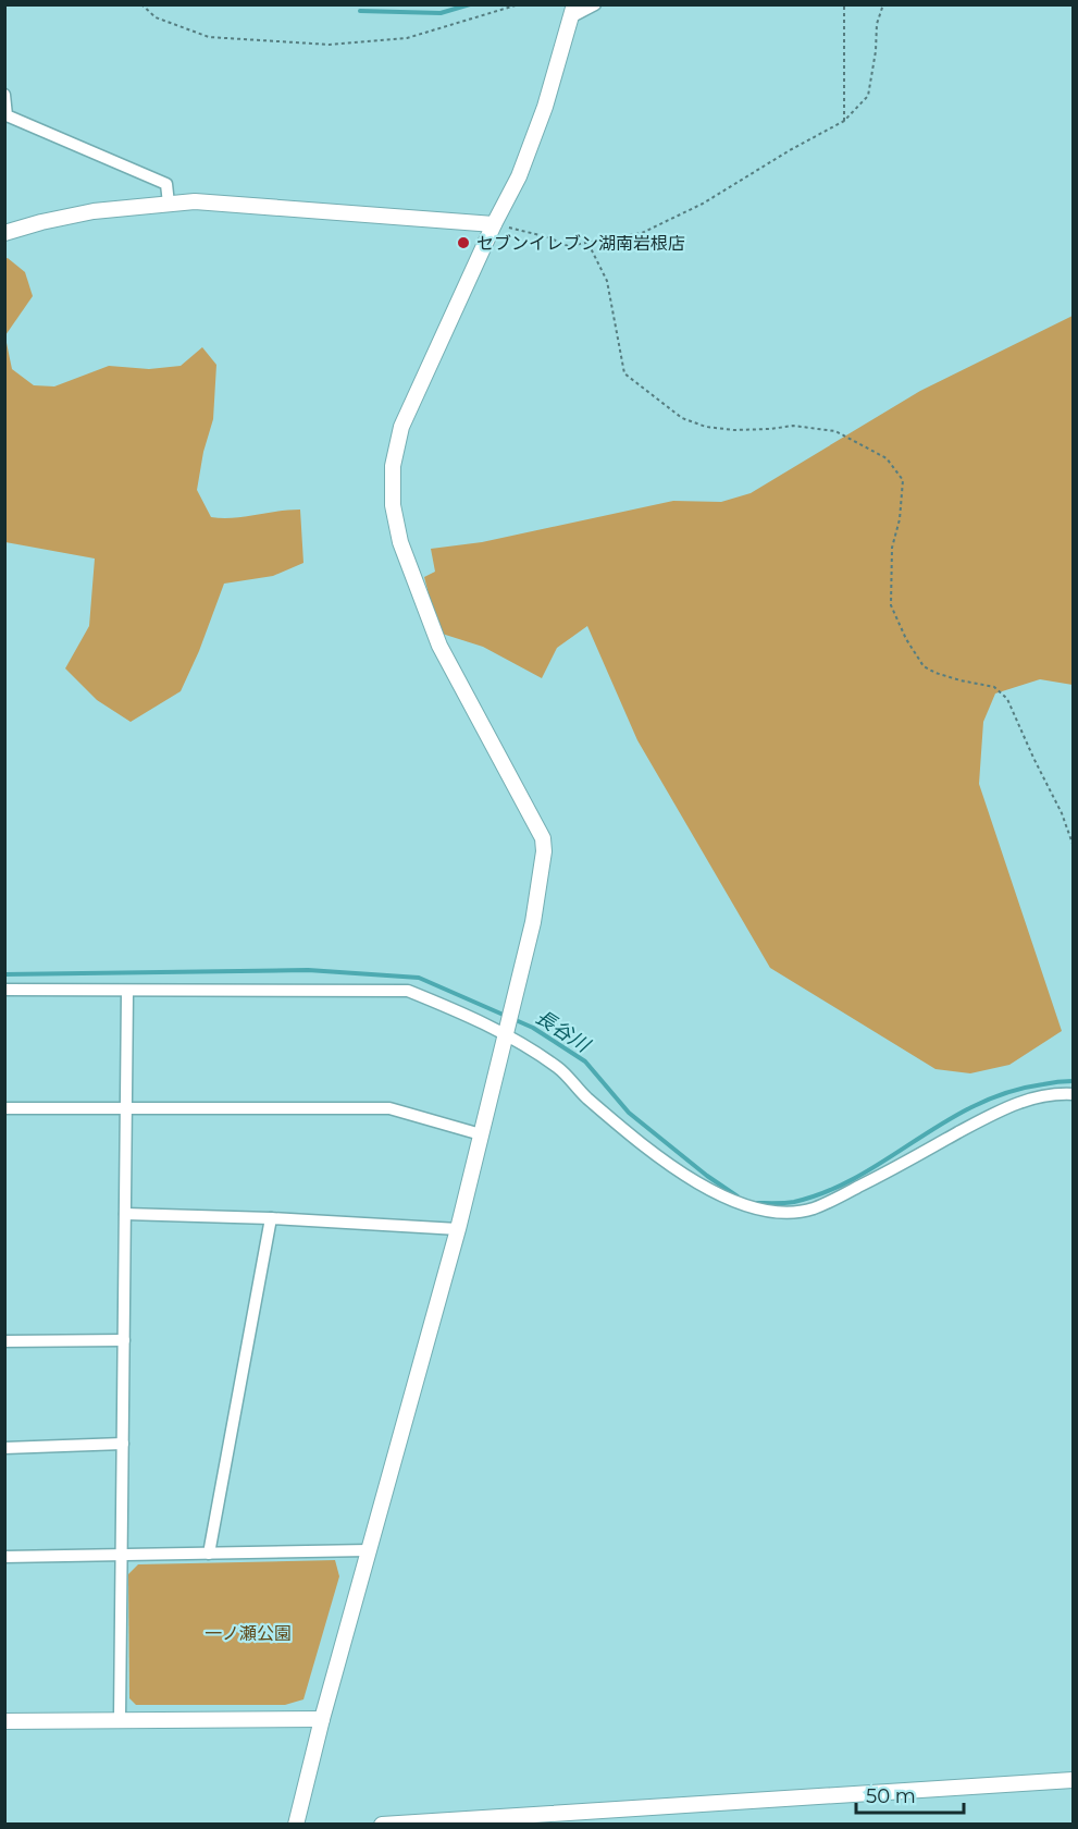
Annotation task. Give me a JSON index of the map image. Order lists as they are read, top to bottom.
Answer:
{
  "water": ["長谷川"],
  "parks": ["一ノ瀬公園"],
  "places": ["セブンイレブン湖南岩根店"],
  "scale_bar": "50 m"
}
